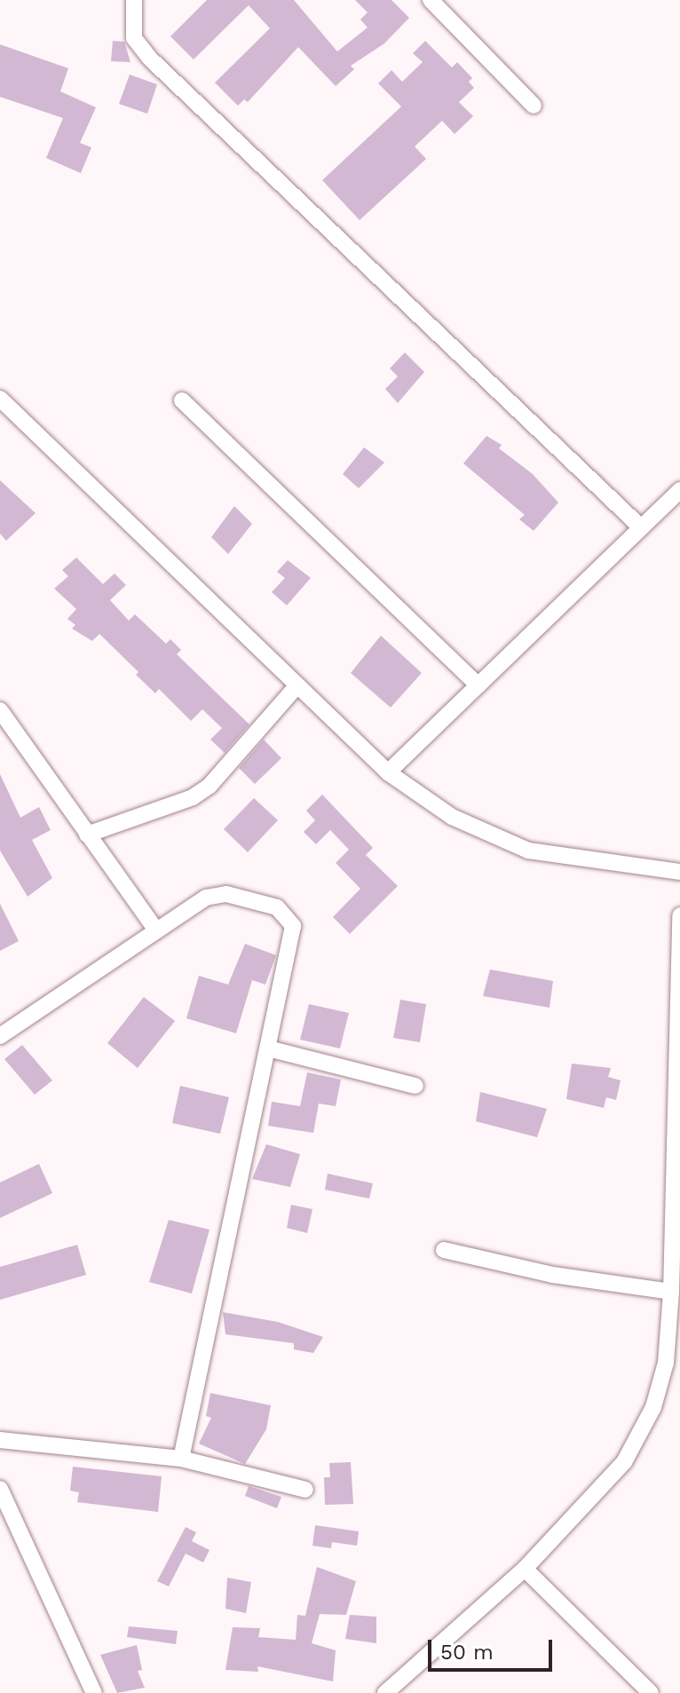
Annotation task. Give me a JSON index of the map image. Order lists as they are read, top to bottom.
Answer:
{
  "scale_bar": "50 m"
}
